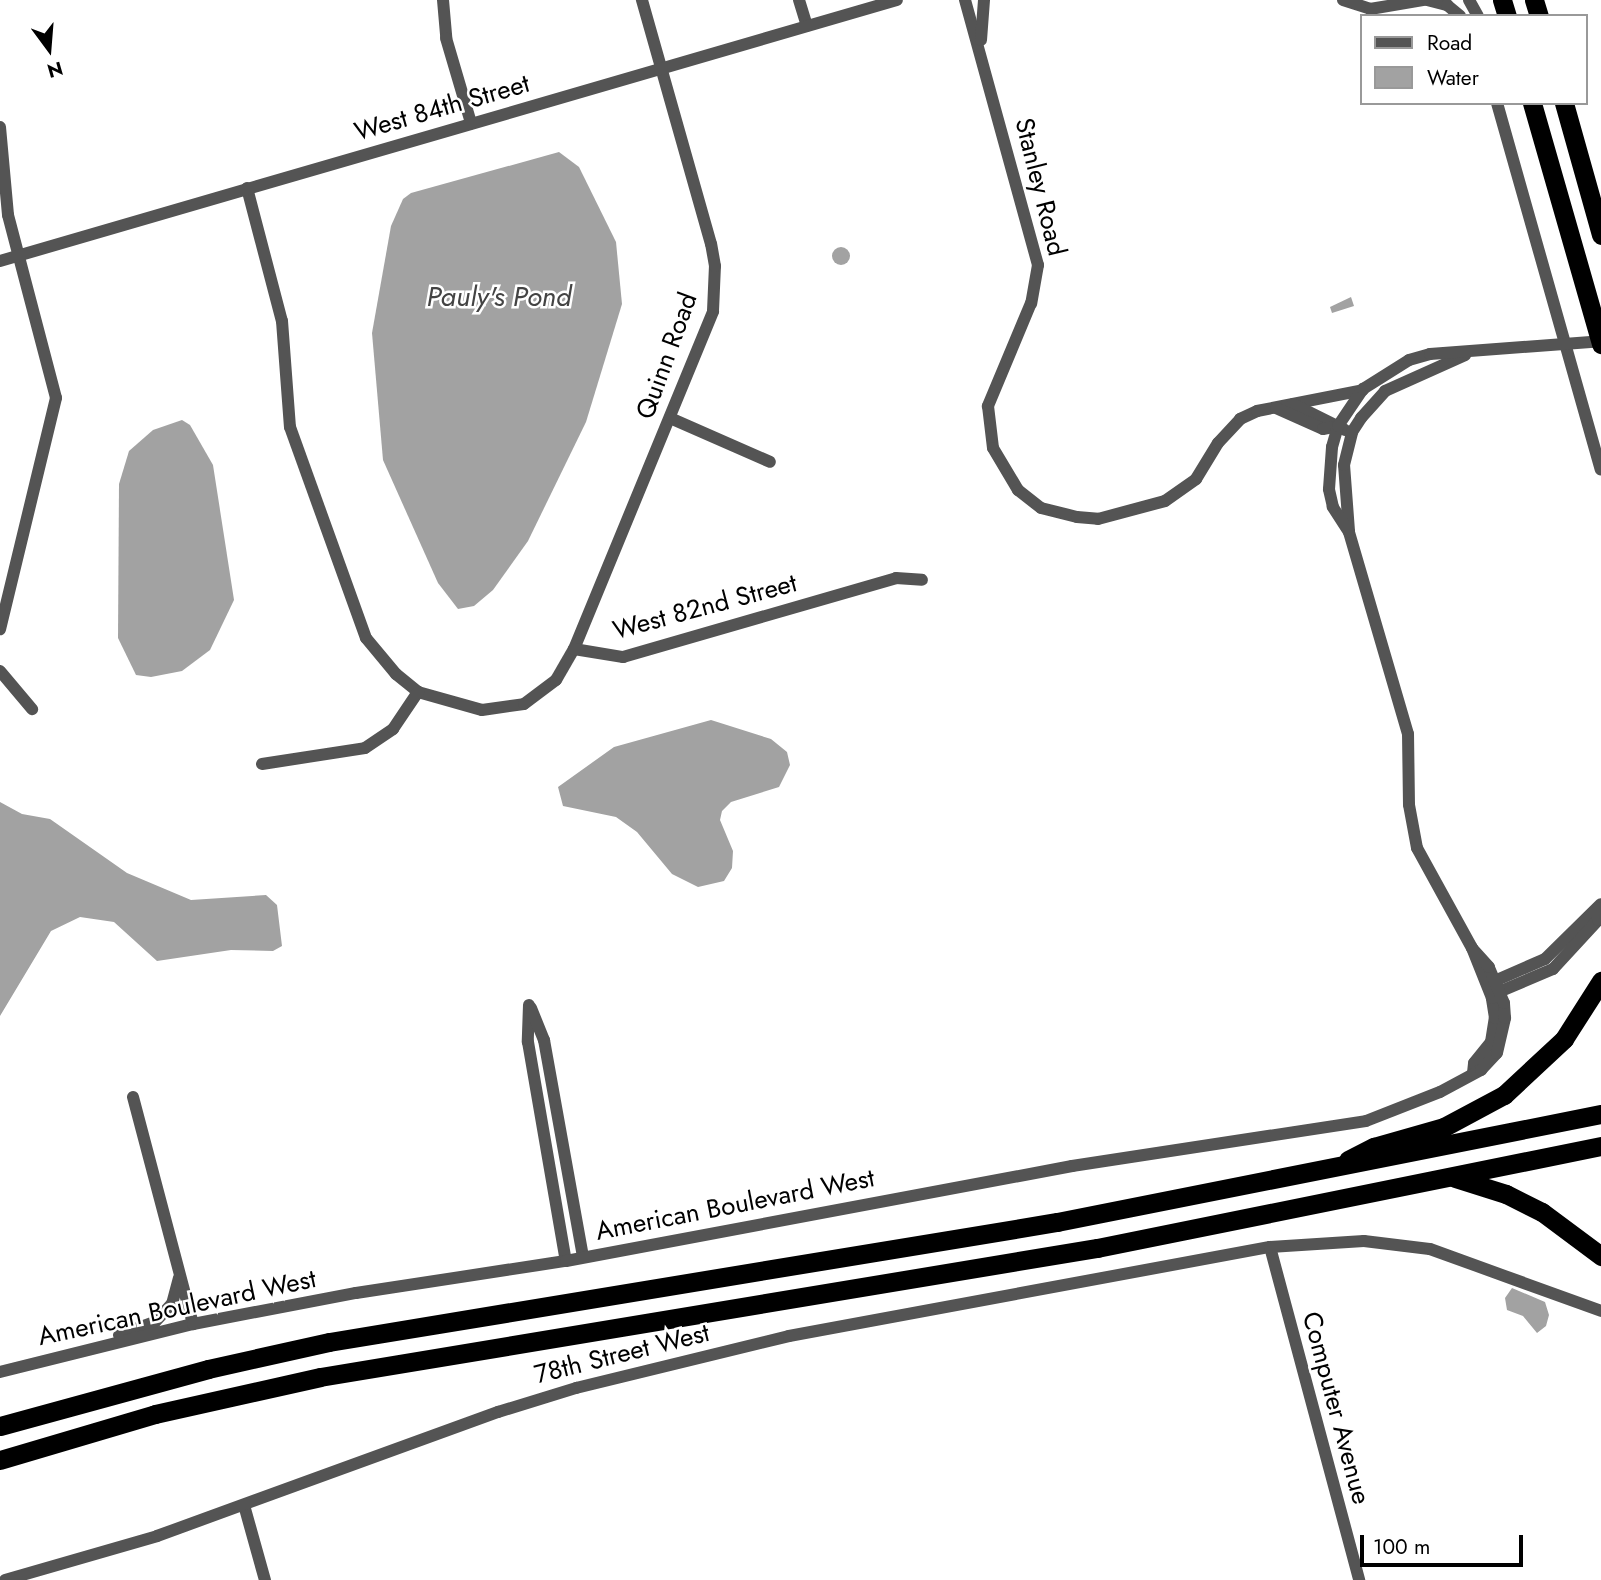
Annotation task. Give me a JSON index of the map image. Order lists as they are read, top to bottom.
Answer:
{
  "streets": {
    "street": [
      "West 84th Street",
      "Stanley Road",
      "Quinn Road",
      "West 82nd Street",
      "American Boulevard West",
      "78th Street West",
      "Computer Avenue"
    ]
  },
  "crossings": [
    ["West 84th Street", "Quinn Road"],
    ["Quinn Road", "West 82nd Street"],
    ["78th Street West", "Computer Avenue"]
  ],
  "water": ["Pauly's Pond"],
  "legend": ["Road", "Water"],
  "scale_bar": "100 m",
  "north": "bottom"
}
